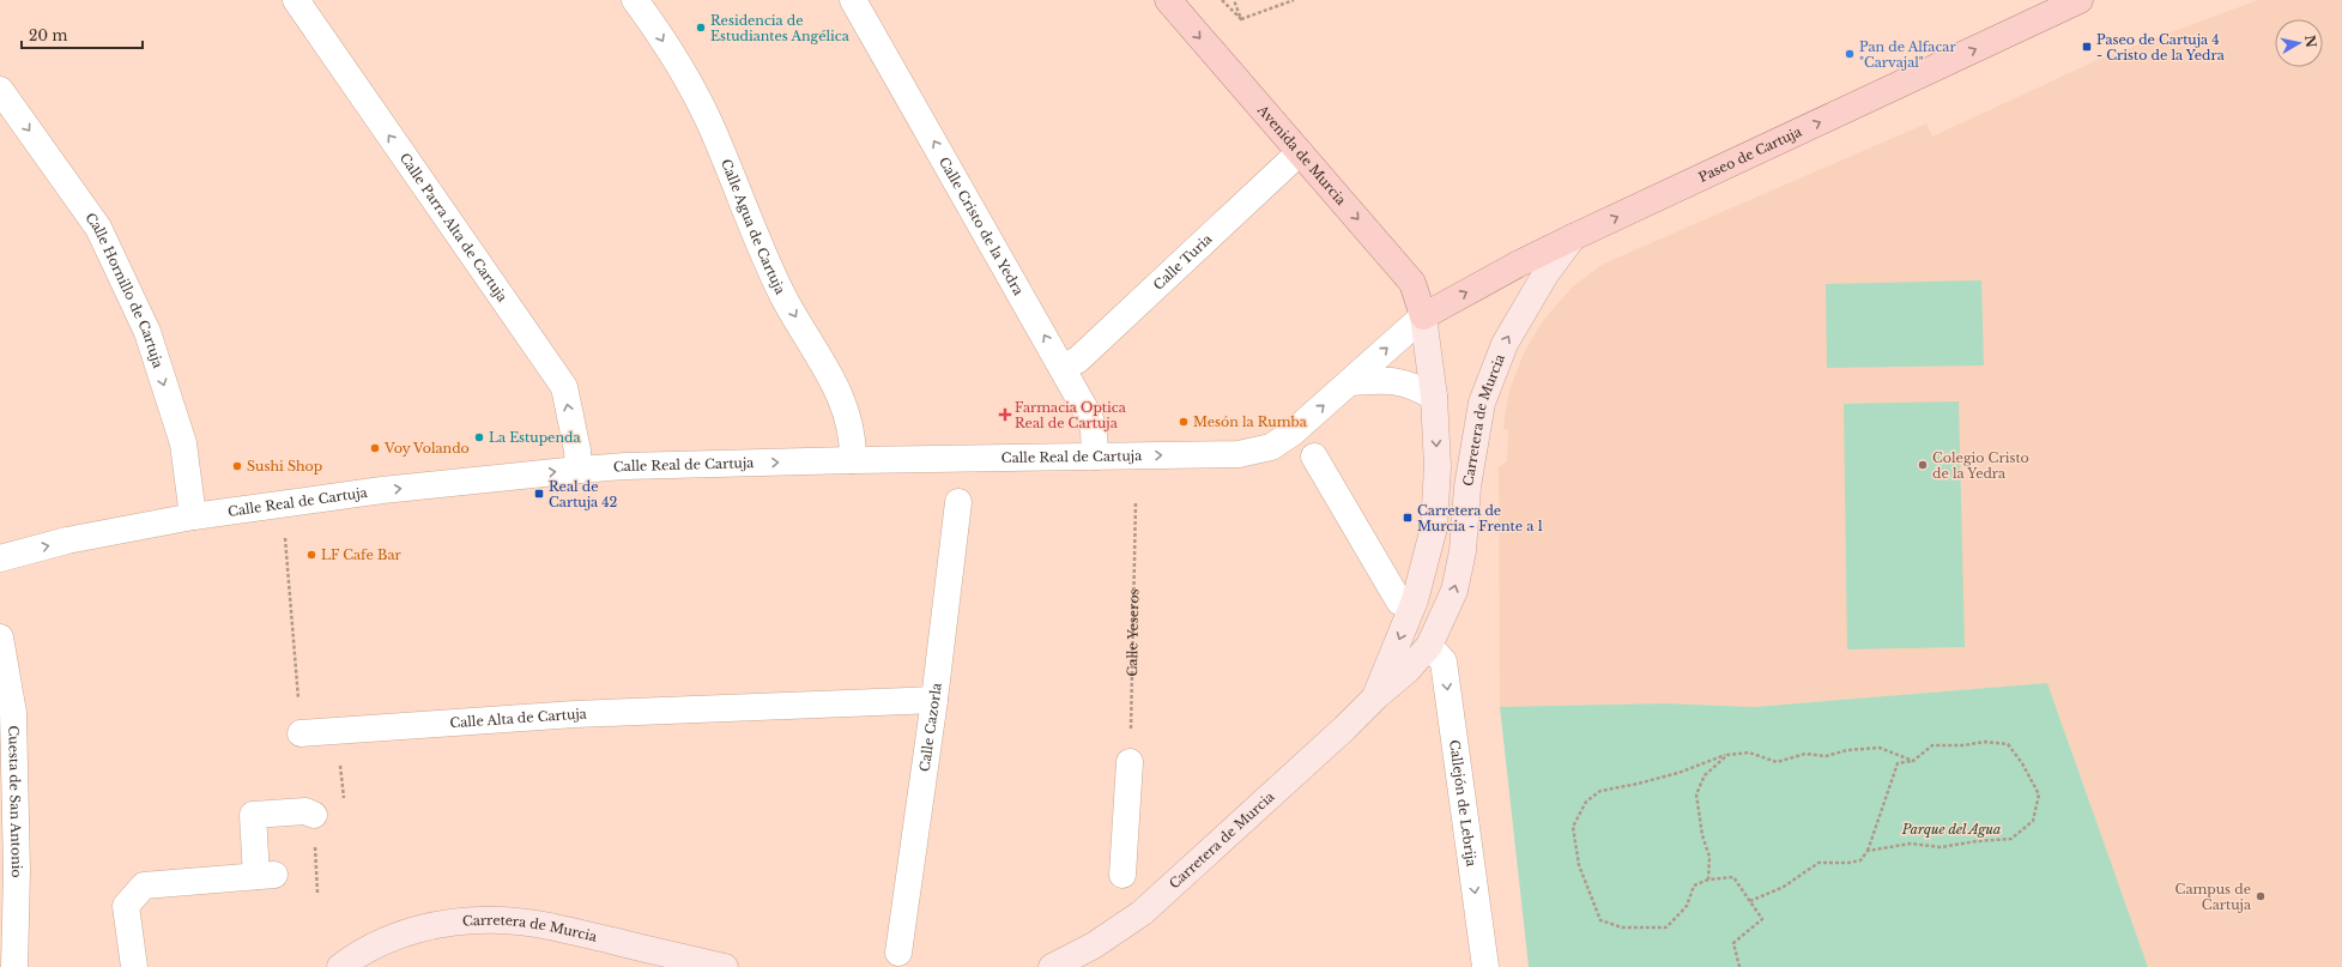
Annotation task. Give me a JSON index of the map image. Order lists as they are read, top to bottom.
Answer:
{
  "streets": {
    "main road": ["Avenida de Murcia", "Paseo de Cartuja", "Carretera de Murcia"],
    "street": [
      "Calle Cristo de la Yedra",
      "Calle Agua de Cartuja",
      "Calle Parra Alta de Cartuja",
      "Calle Turia",
      "Calle Hornillo de Cartuja",
      "Calle Real de Cartuja",
      "Calle Alta de Cartuja",
      "Calle Cazorla",
      "Cuesta de San Antonio",
      "Callejón de Lebrija"
    ],
    "path": ["Calle Yeseros"]
  },
  "crossings": [
    ["Avenida de Murcia", "Paseo de Cartuja"],
    ["Avenida de Murcia", "Calle Turia"],
    ["Avenida de Murcia", "Carretera de Murcia"],
    ["Avenida de Murcia", "Calle Real de Cartuja"],
    ["Paseo de Cartuja", "Carretera de Murcia"],
    ["Paseo de Cartuja", "Calle Real de Cartuja"],
    ["Calle Cristo de la Yedra", "Calle Turia"],
    ["Calle Cristo de la Yedra", "Calle Real de Cartuja"],
    ["Calle Agua de Cartuja", "Calle Real de Cartuja"],
    ["Calle Parra Alta de Cartuja", "Calle Real de Cartuja"],
    ["Calle Hornillo de Cartuja", "Calle Real de Cartuja"],
    ["Carretera de Murcia", "Calle Real de Cartuja"],
    ["Carretera de Murcia", "Callejón de Lebrija"],
    ["Calle Alta de Cartuja", "Calle Cazorla"]
  ],
  "one_way": [
    "Avenida de Murcia",
    "Paseo de Cartuja",
    "Calle Cristo de la Yedra",
    "Calle Agua de Cartuja",
    "Calle Parra Alta de Cartuja",
    "Calle Hornillo de Cartuja",
    "Calle Real de Cartuja",
    "Callejón de Lebrija"
  ],
  "parks": ["Parque del Agua"],
  "places": {
    "other": [
      "Residencia de Estudiantes Angélica",
      "Pan de Alfacar \"Carvajal\"",
      "Mesón la Rumba",
      "La Estupenda",
      "Voy Volando",
      "Colegio Cristo de la Yedra",
      "Sushi Shop",
      "LF Cafe Bar",
      "Campus de Cartuja"
    ],
    "transit": ["Paseo de Cartuja 4 - Cristo de la Yedra", "Real de Cartuja 42", "Carretera de Murcia - Frente a 1"],
    "health": ["Farmacia Optica Real de Cartuja"]
  },
  "scale_bar": "20 m",
  "north": "right"
}
